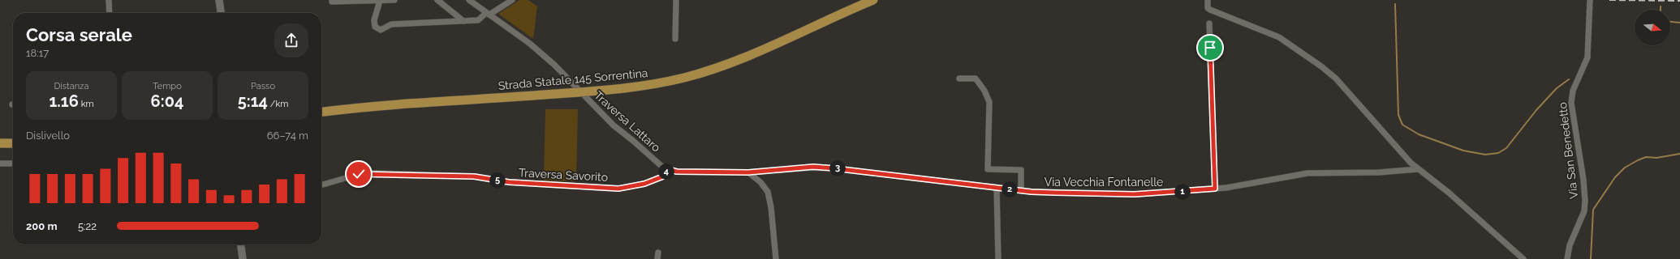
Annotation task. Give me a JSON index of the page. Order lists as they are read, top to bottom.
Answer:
{
  "streets": {
    "highway": ["Strada Statale 145 Sorrentina"],
    "street": [
      "Traversa Lattaro",
      "Via San Benedetto",
      "Traversa Savorito",
      "Via Vecchia Fontanelle"
    ]
  },
  "crossings": [
    ["Traversa Lattaro", "Traversa Savorito"]
  ],
  "north": "right",
  "page": {
    "heading": ["Corsa serale", "18:17"],
    "stats": [
      ["Distanza", "1.16 km"],
      ["Tempo", "6:04"],
      ["Passo", "5:14 /km"]
    ],
    "chart": ["Dislivello", "66–74 m"],
    "pins": [
      "3",
      "4",
      "5",
      "2",
      "1"
    ],
    "list": [
      {
        "name": "200 m",
        "note": "5:22"
      }
    ]
  }
}
